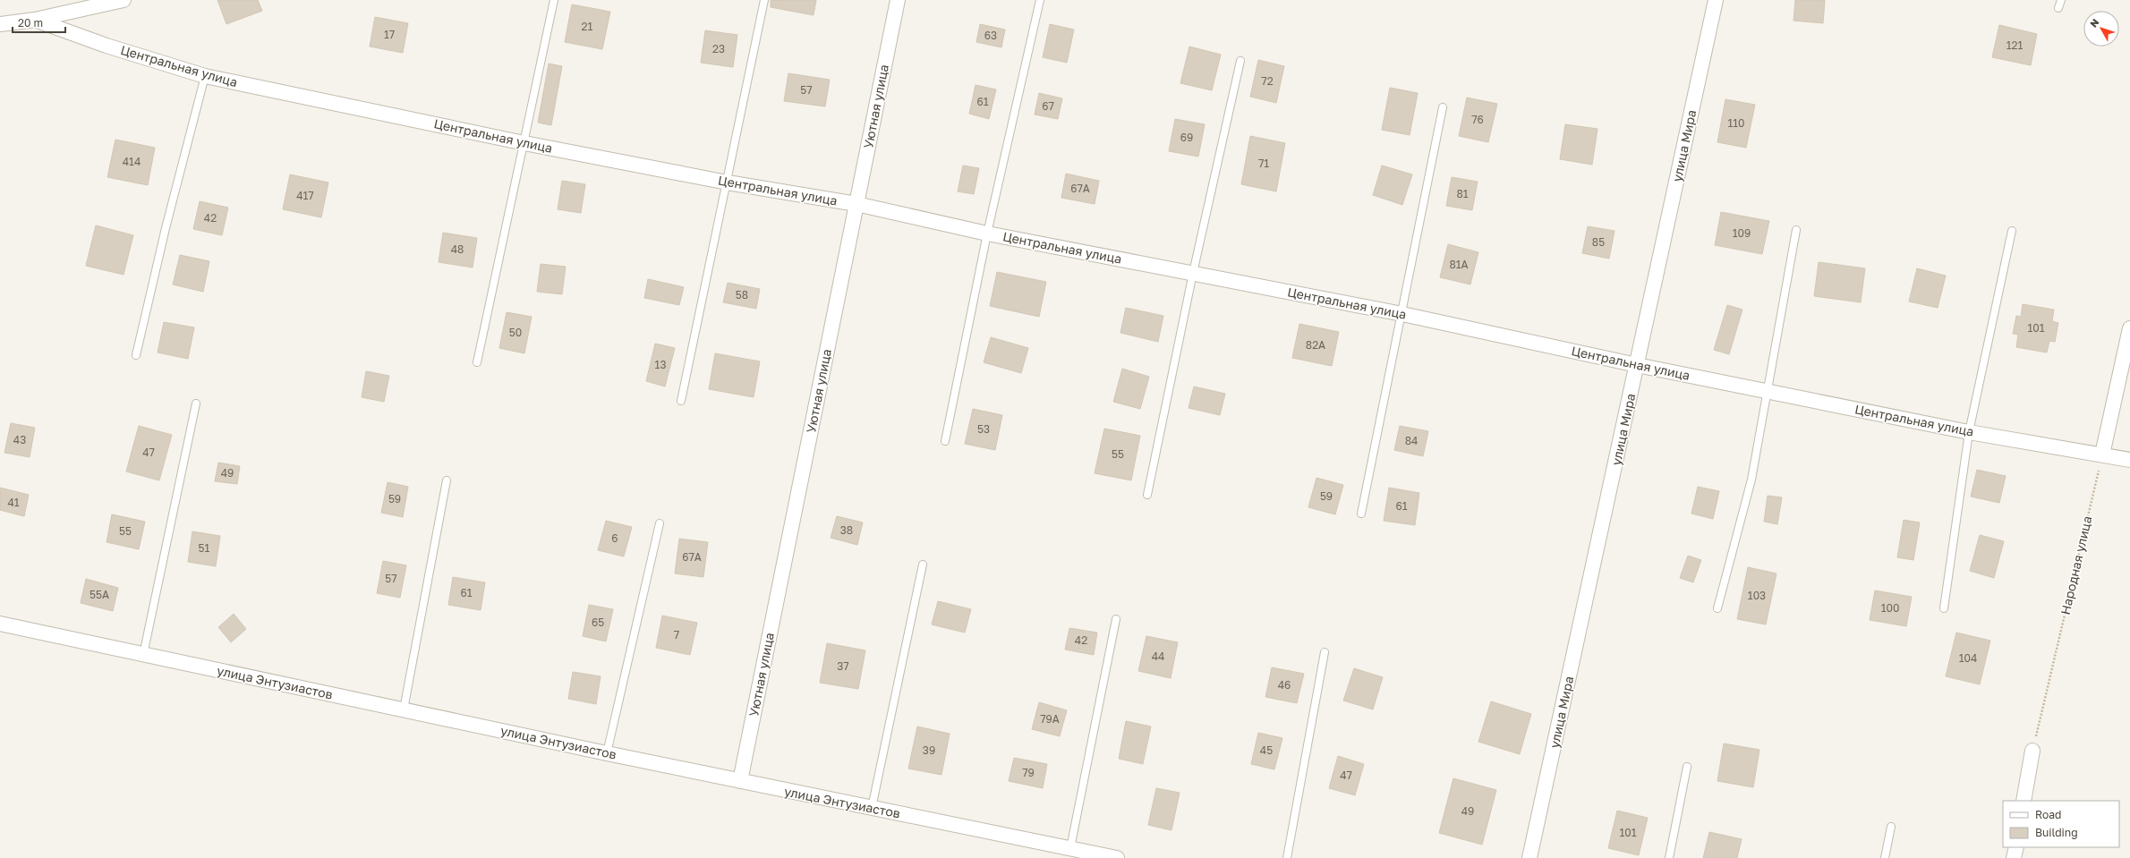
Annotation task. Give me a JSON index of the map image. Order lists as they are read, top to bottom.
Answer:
{
  "streets": {
    "street": [
      "Центральная улица",
      "Уютная улица",
      "улица Мира",
      "улица Энтузиастов"
    ],
    "path": ["Народная улица"]
  },
  "crossings": [
    ["Центральная улица", "Уютная улица"],
    ["Центральная улица", "улица Мира"],
    ["Центральная улица", "Народная улица"],
    ["Уютная улица", "улица Энтузиастов"]
  ],
  "house_numbers": [
    "21",
    "17",
    "63",
    "121",
    "23",
    "72",
    "57",
    "61",
    "67",
    "76",
    "110",
    "69",
    "414",
    "71",
    "67А",
    "81",
    "417",
    "42",
    "109",
    "85",
    "48",
    "81А",
    "58",
    "101",
    "50",
    "82А",
    "13",
    "53",
    "43",
    "84",
    "47",
    "55",
    "49",
    "59",
    "59",
    "41",
    "61",
    "38",
    "55",
    "6",
    "51",
    "67А",
    "57",
    "61",
    "55А",
    "103",
    "100",
    "65",
    "7",
    "42",
    "44",
    "104",
    "37",
    "46",
    "79А",
    "39",
    "45",
    "79",
    "47",
    "49",
    "101"
  ],
  "legend": ["Road", "Building"],
  "scale_bar": "20 m",
  "north": "top left"
}
